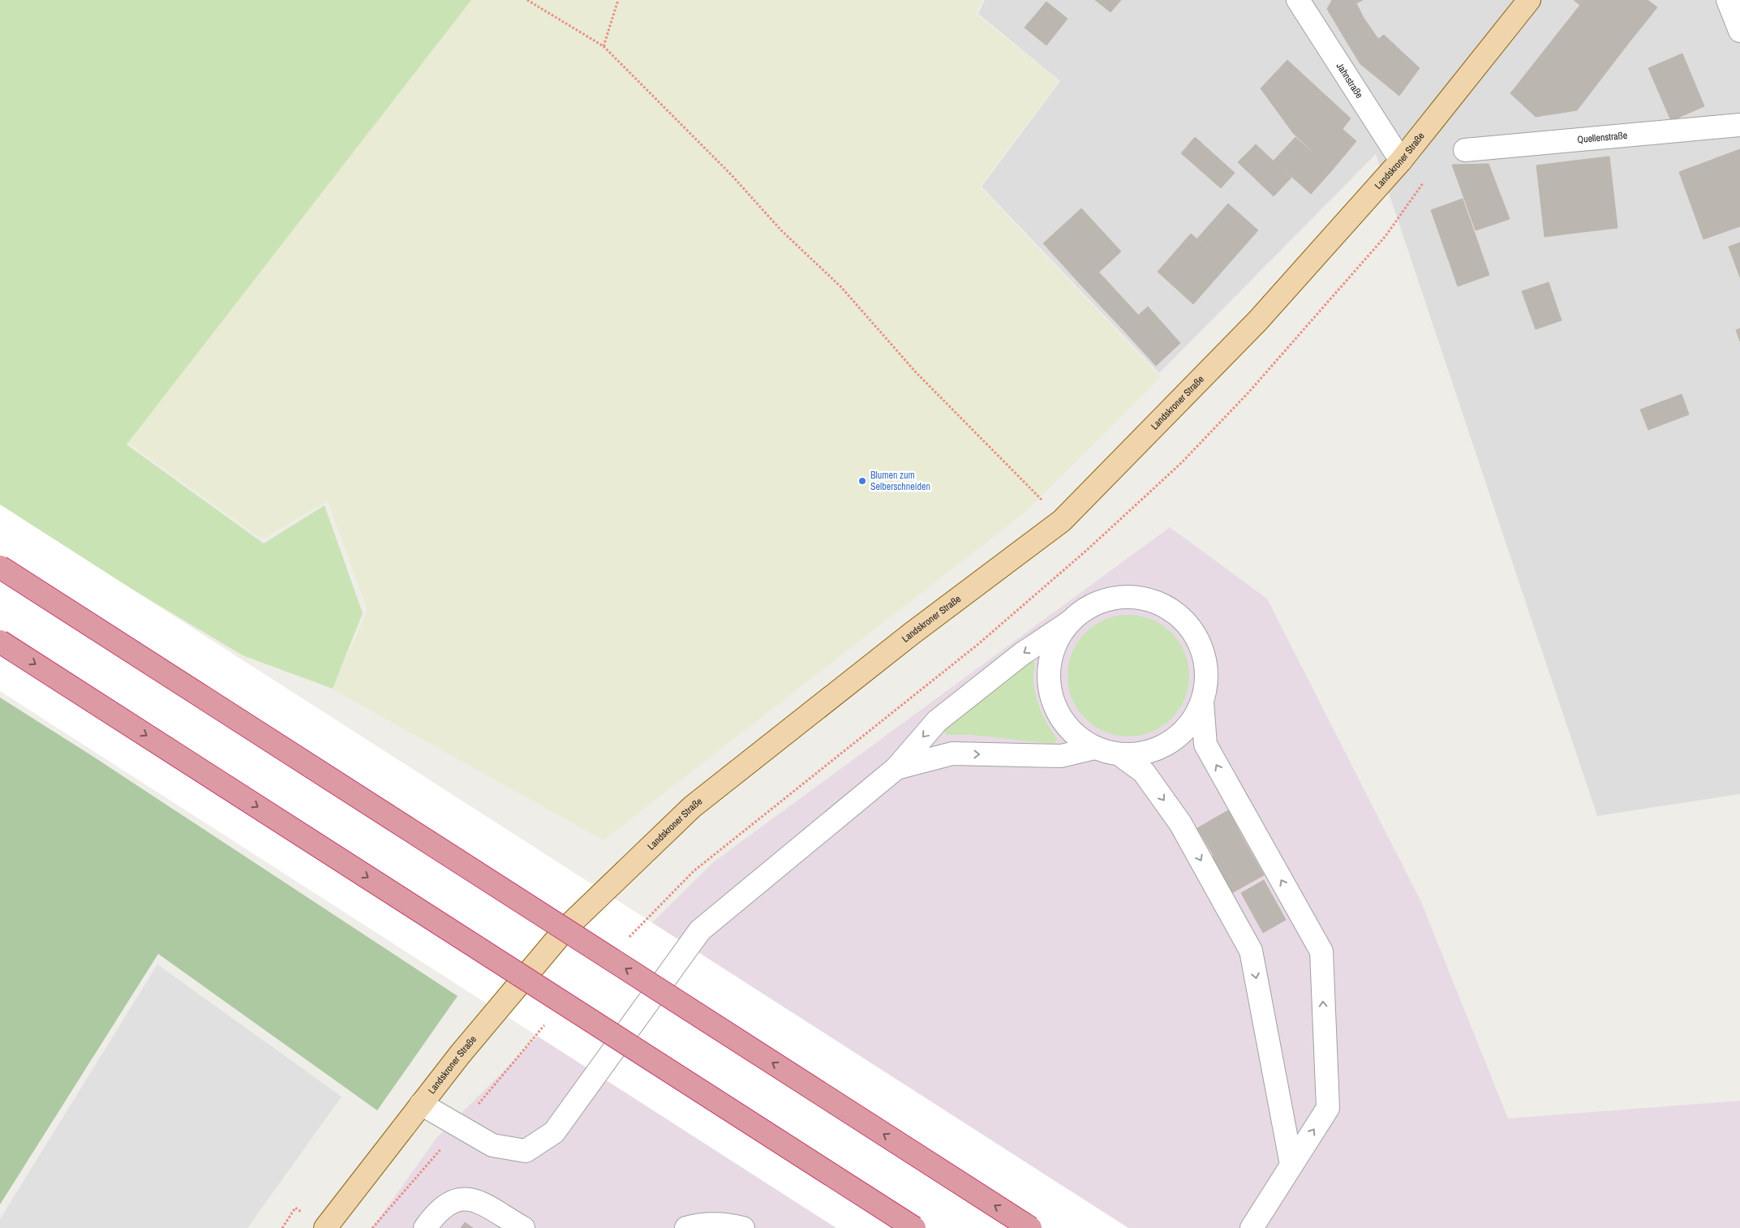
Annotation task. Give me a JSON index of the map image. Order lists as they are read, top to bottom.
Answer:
{
  "streets": {
    "main road": ["Landskroner Straße"],
    "street": ["Jahnstraße", "Quellenstraße"]
  },
  "crossings": [
    ["Jahnstraße", "Landskroner Straße"]
  ],
  "places": ["Blumen zum Selberschneiden"]
}
